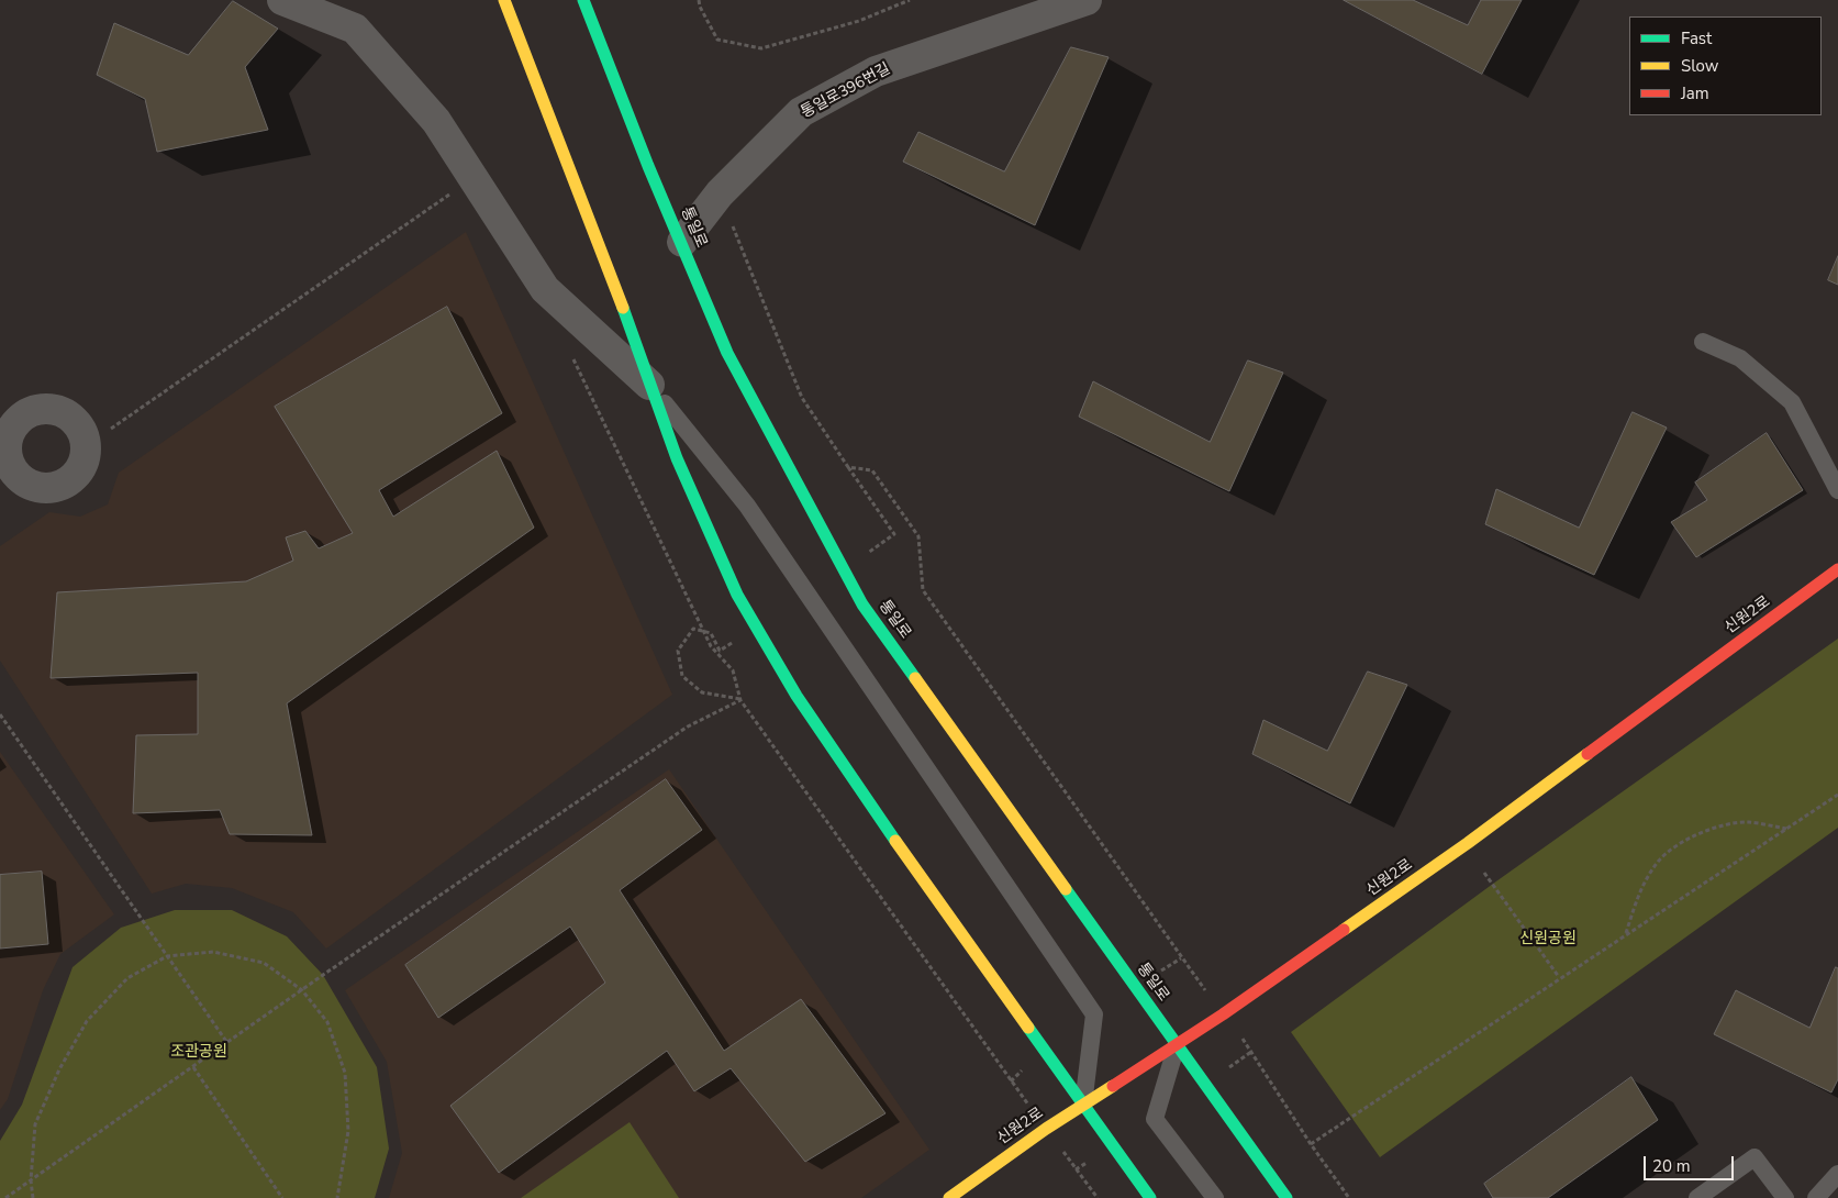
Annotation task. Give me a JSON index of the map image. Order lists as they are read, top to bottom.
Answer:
{
  "streets": {
    "main road": ["통일로", "신원2로"],
    "street": ["통일로396번길"]
  },
  "crossings": [
    ["통일로396번길", "통일로"],
    ["통일로", "신원2로"]
  ],
  "parks": ["신원공원", "조관공원"],
  "legend": ["Fast", "Slow", "Jam"],
  "scale_bar": "20 m"
}
